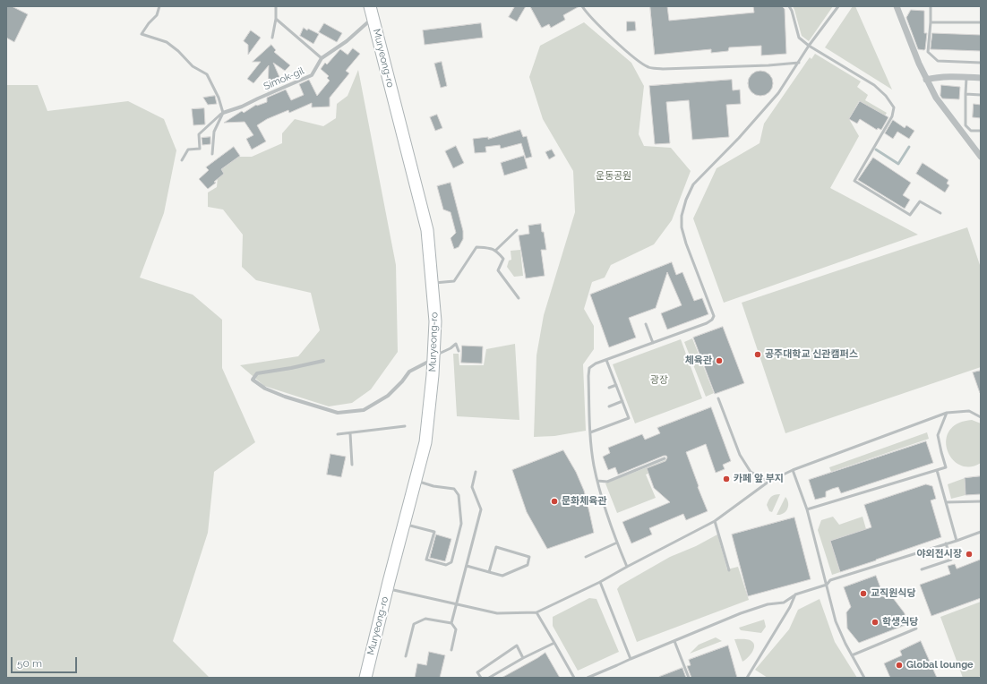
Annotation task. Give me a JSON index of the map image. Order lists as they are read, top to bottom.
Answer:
{
  "streets": {
    "main road": ["Muryeong-ro"],
    "street": ["Simok-gil"]
  },
  "crossings": [
    ["Muryeong-ro", "Simok-gil"]
  ],
  "parks": ["운동공원", "광장"],
  "places": [
    "공주대학교 신관캠퍼스",
    "체육관",
    "카페 앞 부지",
    "문화체육관",
    "야외전시장",
    "교직원식당",
    "학생식당",
    "Global lounge"
  ],
  "scale_bar": "50 m"
}
